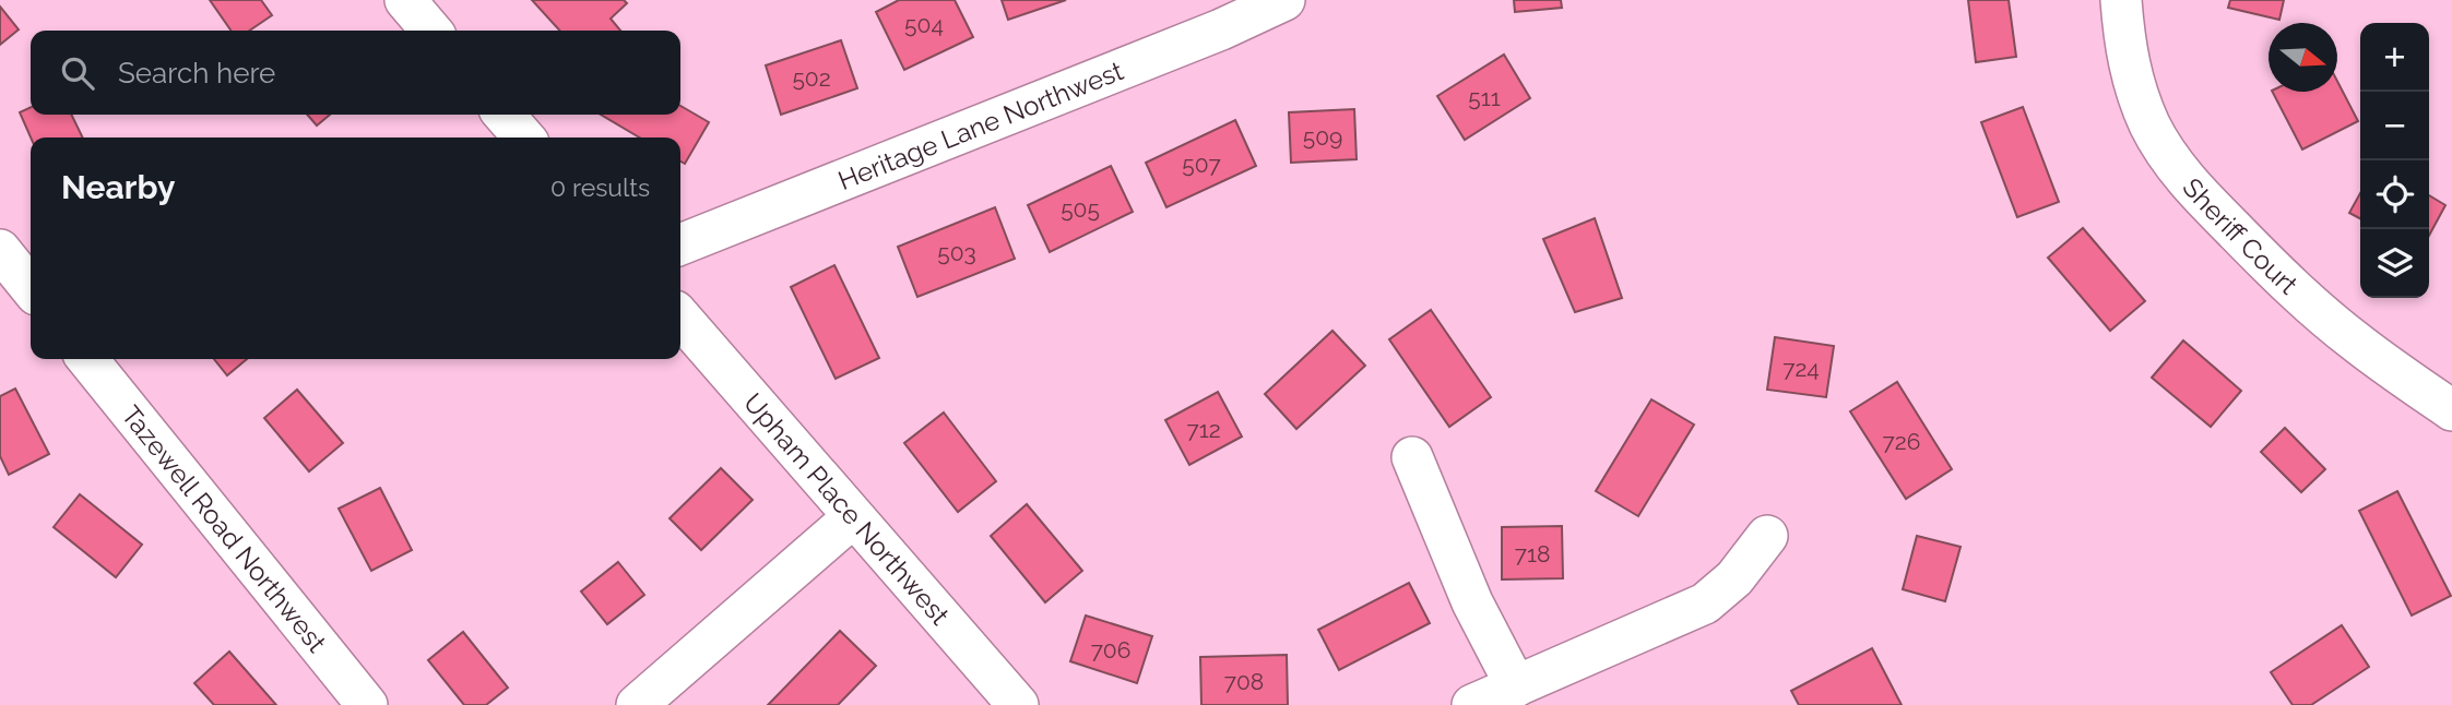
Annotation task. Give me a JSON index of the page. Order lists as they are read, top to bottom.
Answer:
{
  "streets": {
    "street": [
      "Heritage Lane Northwest",
      "Sheriff Court",
      "Upham Place Northwest",
      "Tazewell Road Northwest"
    ]
  },
  "house_numbers": [
    "504",
    "502",
    "511",
    "509",
    "507",
    "505",
    "503",
    "724",
    "712",
    "726",
    "718",
    "706",
    "708"
  ],
  "north": "right",
  "page": {
    "map_buttons": ["+", "−"],
    "search": "Search here",
    "heading": ["Nearby", "0 results"]
  }
}
